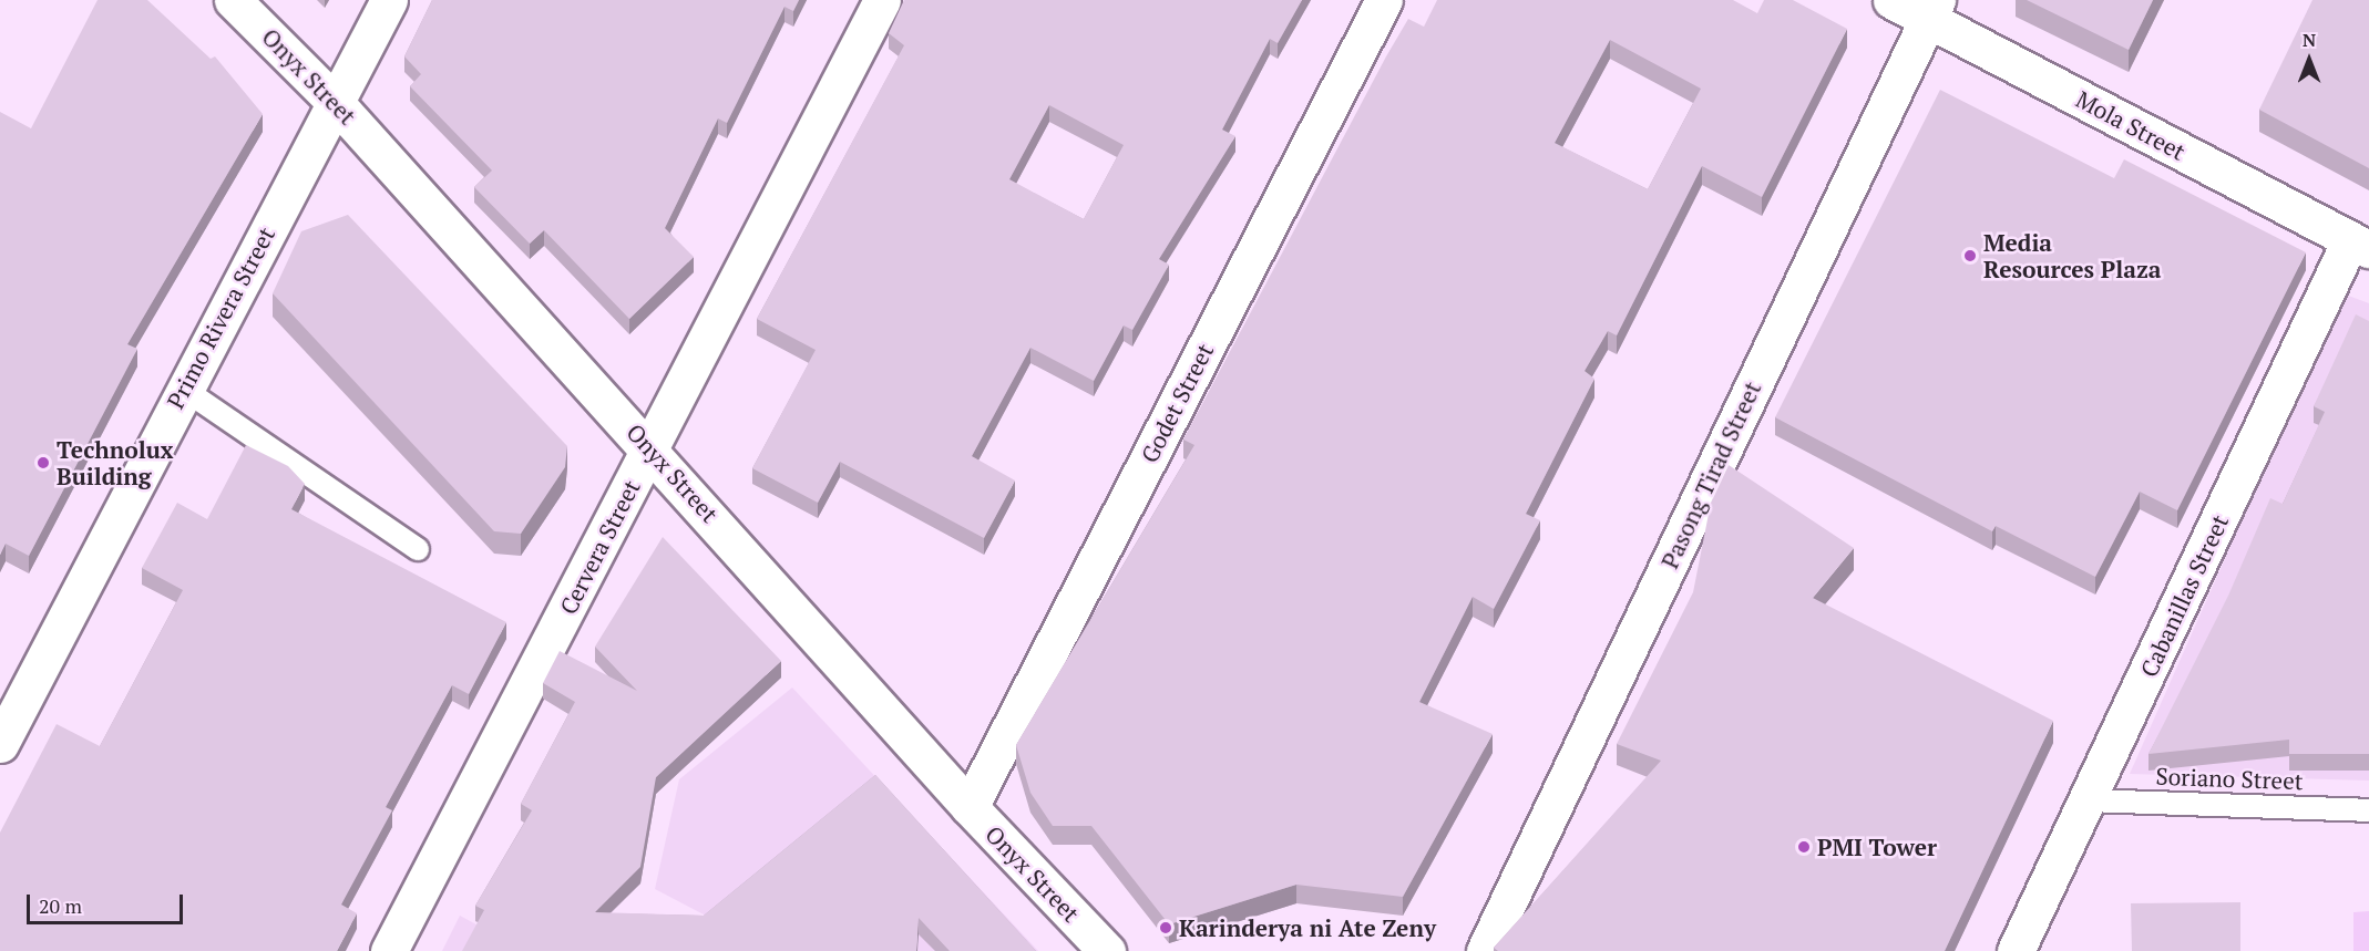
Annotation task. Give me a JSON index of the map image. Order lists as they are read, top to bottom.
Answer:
{
  "streets": {
    "street": [
      "Onyx Street",
      "Mola Street",
      "Primo Rivera Street",
      "Godet Street",
      "Pasong Tirad Street",
      "Cervera Street",
      "Cabanillas Street"
    ],
    "lane": ["Soriano Street"]
  },
  "crossings": [
    ["Onyx Street", "Primo Rivera Street"],
    ["Onyx Street", "Godet Street"],
    ["Onyx Street", "Cervera Street"],
    ["Mola Street", "Pasong Tirad Street"],
    ["Mola Street", "Cabanillas Street"],
    ["Cabanillas Street", "Soriano Street"]
  ],
  "places": [
    "Media Resources Plaza",
    "Technolux Building",
    "PMI Tower",
    "Karinderya ni Ate Zeny"
  ],
  "scale_bar": "20 m",
  "north": "top"
}
